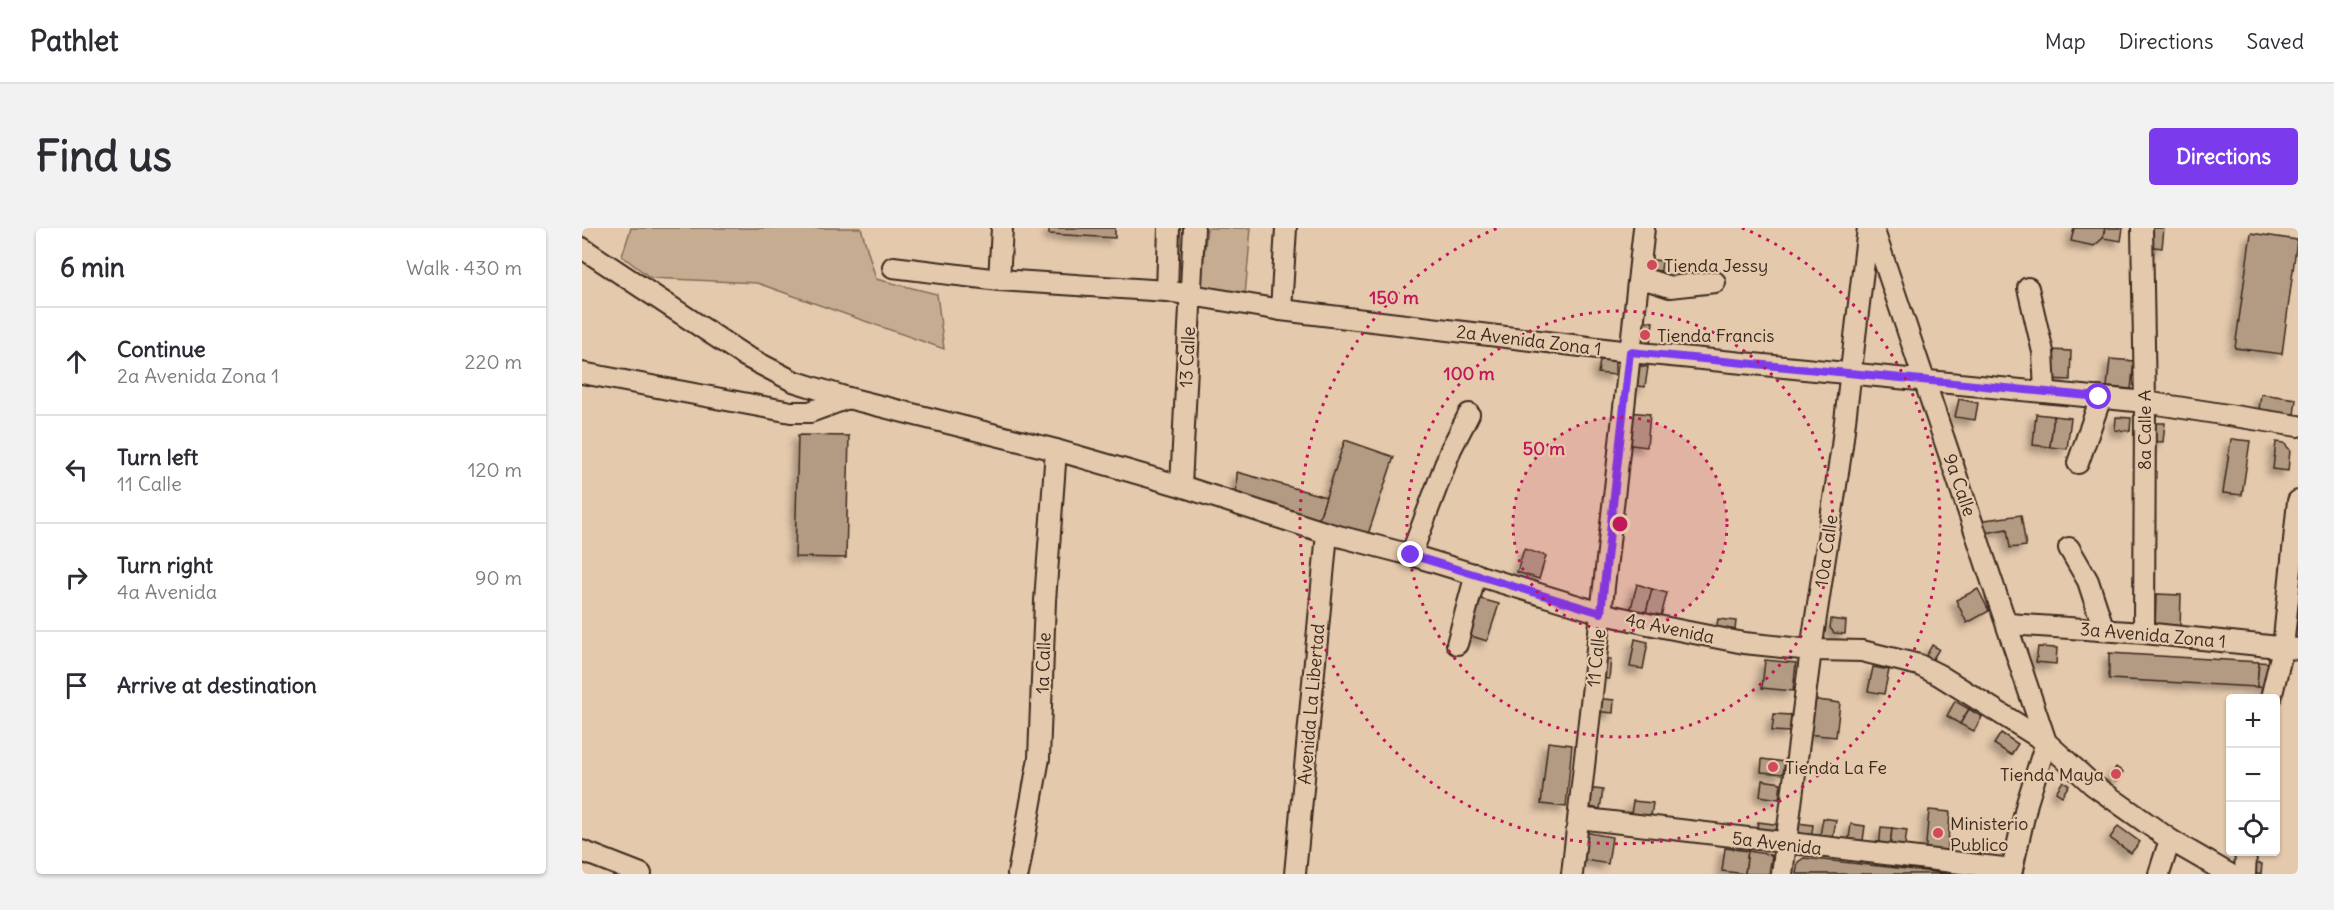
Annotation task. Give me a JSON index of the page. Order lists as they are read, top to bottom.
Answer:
{
  "streets": {
    "street": [
      "2a Avenida Zona 1",
      "13 Calle",
      "8a Calle A",
      "9a Calle",
      "10a Calle",
      "4a Avenida",
      "3a Avenida Zona 1",
      "11 Calle",
      "1a Calle",
      "Avenida La Libertad",
      "5a Avenida"
    ]
  },
  "crossings": [
    ["2a Avenida Zona 1", "13 Calle"],
    ["2a Avenida Zona 1", "8a Calle A"],
    ["2a Avenida Zona 1", "9a Calle"],
    ["2a Avenida Zona 1", "10a Calle"],
    ["2a Avenida Zona 1", "11 Calle"],
    ["13 Calle", "4a Avenida"],
    ["8a Calle A", "3a Avenida Zona 1"],
    ["9a Calle", "10a Calle"],
    ["9a Calle", "4a Avenida"],
    ["9a Calle", "3a Avenida Zona 1"],
    ["10a Calle", "4a Avenida"],
    ["10a Calle", "5a Avenida"],
    ["4a Avenida", "11 Calle"],
    ["4a Avenida", "1a Calle"],
    ["4a Avenida", "Avenida La Libertad"],
    ["11 Calle", "5a Avenida"]
  ],
  "places": [
    "Tienda Jessy",
    "Tienda Francis",
    "Tienda La Fe",
    "Tienda Maya",
    "Ministerio Publico"
  ],
  "page": {
    "header": "Pathlet",
    "nav": ["Map", "Directions", "Saved"],
    "buttons": "Directions",
    "title": "Find us",
    "heading": ["6 min", "Walk · 430 m"],
    "list": [
      ["Continue", "2a Avenida Zona 1", "220 m"],
      ["Turn left", "11 Calle", "120 m"],
      ["Turn right", "4a Avenida", "90 m"],
      "Arrive at destination"
    ],
    "map_buttons": ["+", "−"]
  },
  "rings": ["150 m", "100 m", "50 m"]
}
